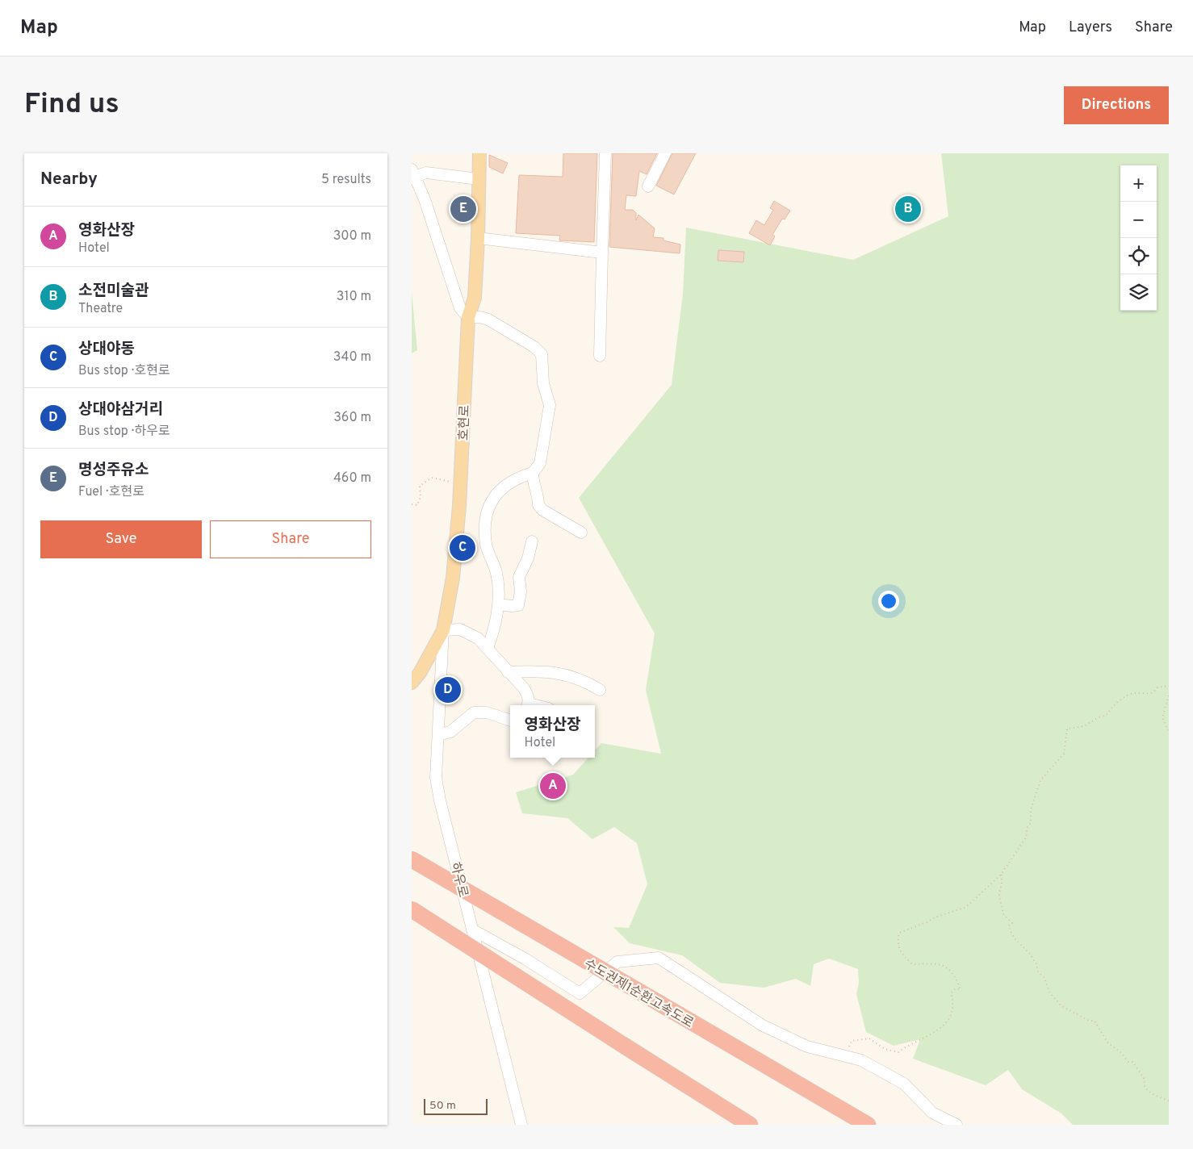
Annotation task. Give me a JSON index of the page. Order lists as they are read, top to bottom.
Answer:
{
  "streets": {
    "highway": ["수도권제1순환고속도로"],
    "main road": ["호현로"],
    "street": ["하우로"]
  },
  "crossings": [
    ["호현로", "하우로"]
  ],
  "scale_bar": "50 m",
  "page": {
    "header": "Map",
    "nav": ["Map", "Layers", "Share"],
    "buttons": [
      "Directions",
      ["Save", "Share"]
    ],
    "title": "Find us",
    "heading": ["Nearby", "5 results"],
    "map_buttons": ["+", "−"],
    "pins": [
      "B",
      "E",
      "C",
      "D",
      "A"
    ],
    "list": [
      {
        "mark": "A",
        "name": "영화산장",
        "note": "Hotel",
        "value": "300 m"
      },
      {
        "mark": "B",
        "name": "소전미술관",
        "note": "Theatre",
        "value": "310 m"
      },
      {
        "mark": "C",
        "name": "상대야동",
        "note": "Bus stop · 호현로",
        "value": "340 m"
      },
      {
        "mark": "D",
        "name": "상대야삼거리",
        "note": "Bus stop · 하우로",
        "value": "360 m"
      },
      {
        "mark": "E",
        "name": "명성주유소",
        "note": "Fuel · 호현로",
        "value": "460 m"
      }
    ],
    "popup": ["영화산장", "Hotel"],
    "scale": "50 m"
  }
}
